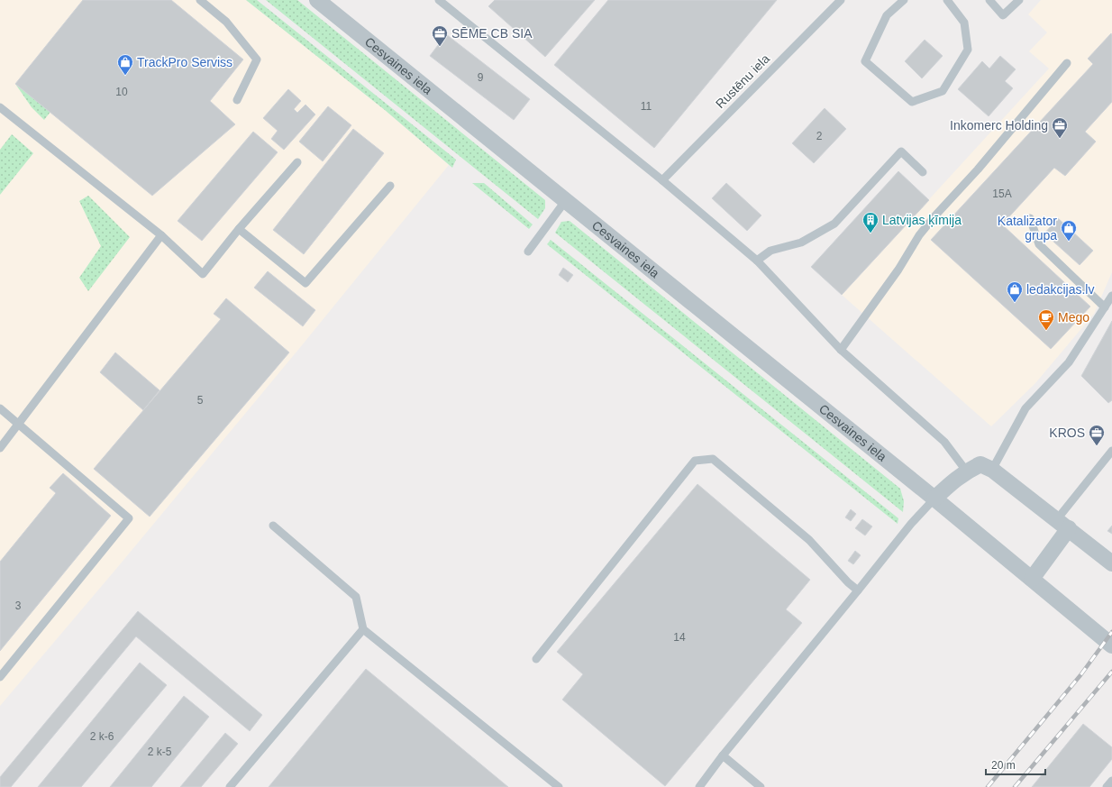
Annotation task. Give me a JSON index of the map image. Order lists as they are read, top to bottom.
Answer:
{
  "streets": {
    "street": ["Cesvaines iela"],
    "lane": ["Rustēnu iela"]
  },
  "places": {
    "office": ["SĒME CB SIA", "Inkomerc Holding", "KROS"],
    "shop": ["TrackPro Serviss", "Katalizator grupa", "ledakcijas.lv"],
    "building": ["Latvijas ķīmija"],
    "cafe": ["Mego"]
  },
  "house_numbers": [
    "9",
    "10",
    "11",
    "2",
    "15A",
    "5",
    "3",
    "14",
    "2 k-6",
    "2 k-5"
  ],
  "scale_bar": "20 m"
}
